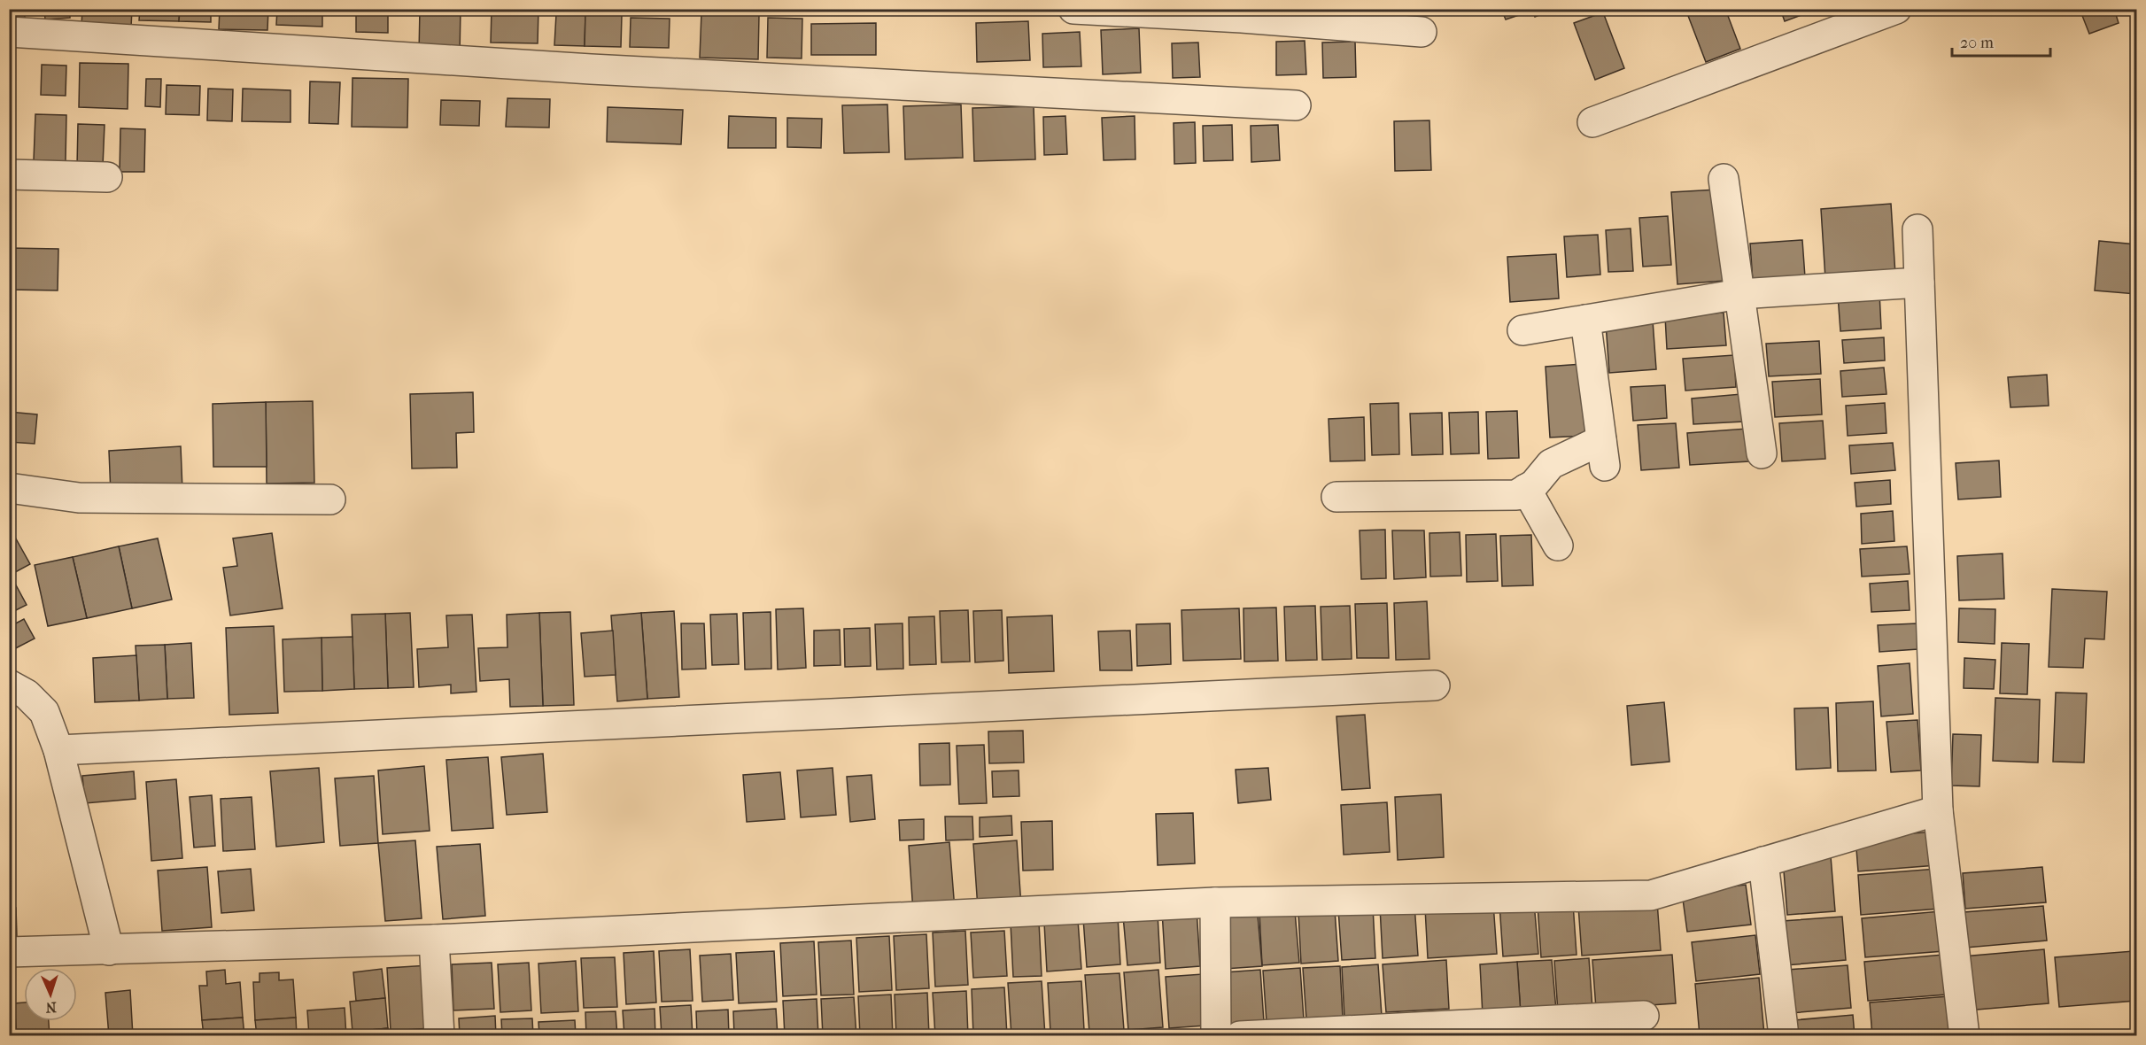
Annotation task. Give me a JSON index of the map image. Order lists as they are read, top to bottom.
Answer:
{
  "scale_bar": "20 m",
  "north": "bottom"
}
